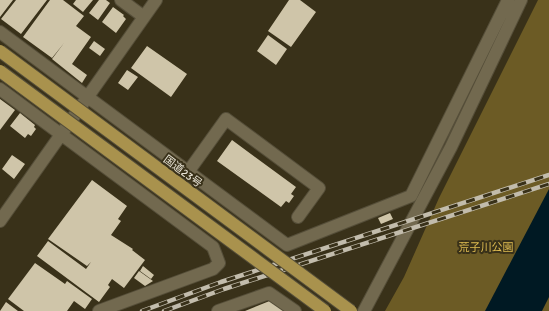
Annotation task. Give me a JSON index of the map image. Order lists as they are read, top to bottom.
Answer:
{
  "streets": {
    "highway": ["国道23号"]
  },
  "parks": ["荒子川公園"]
}
